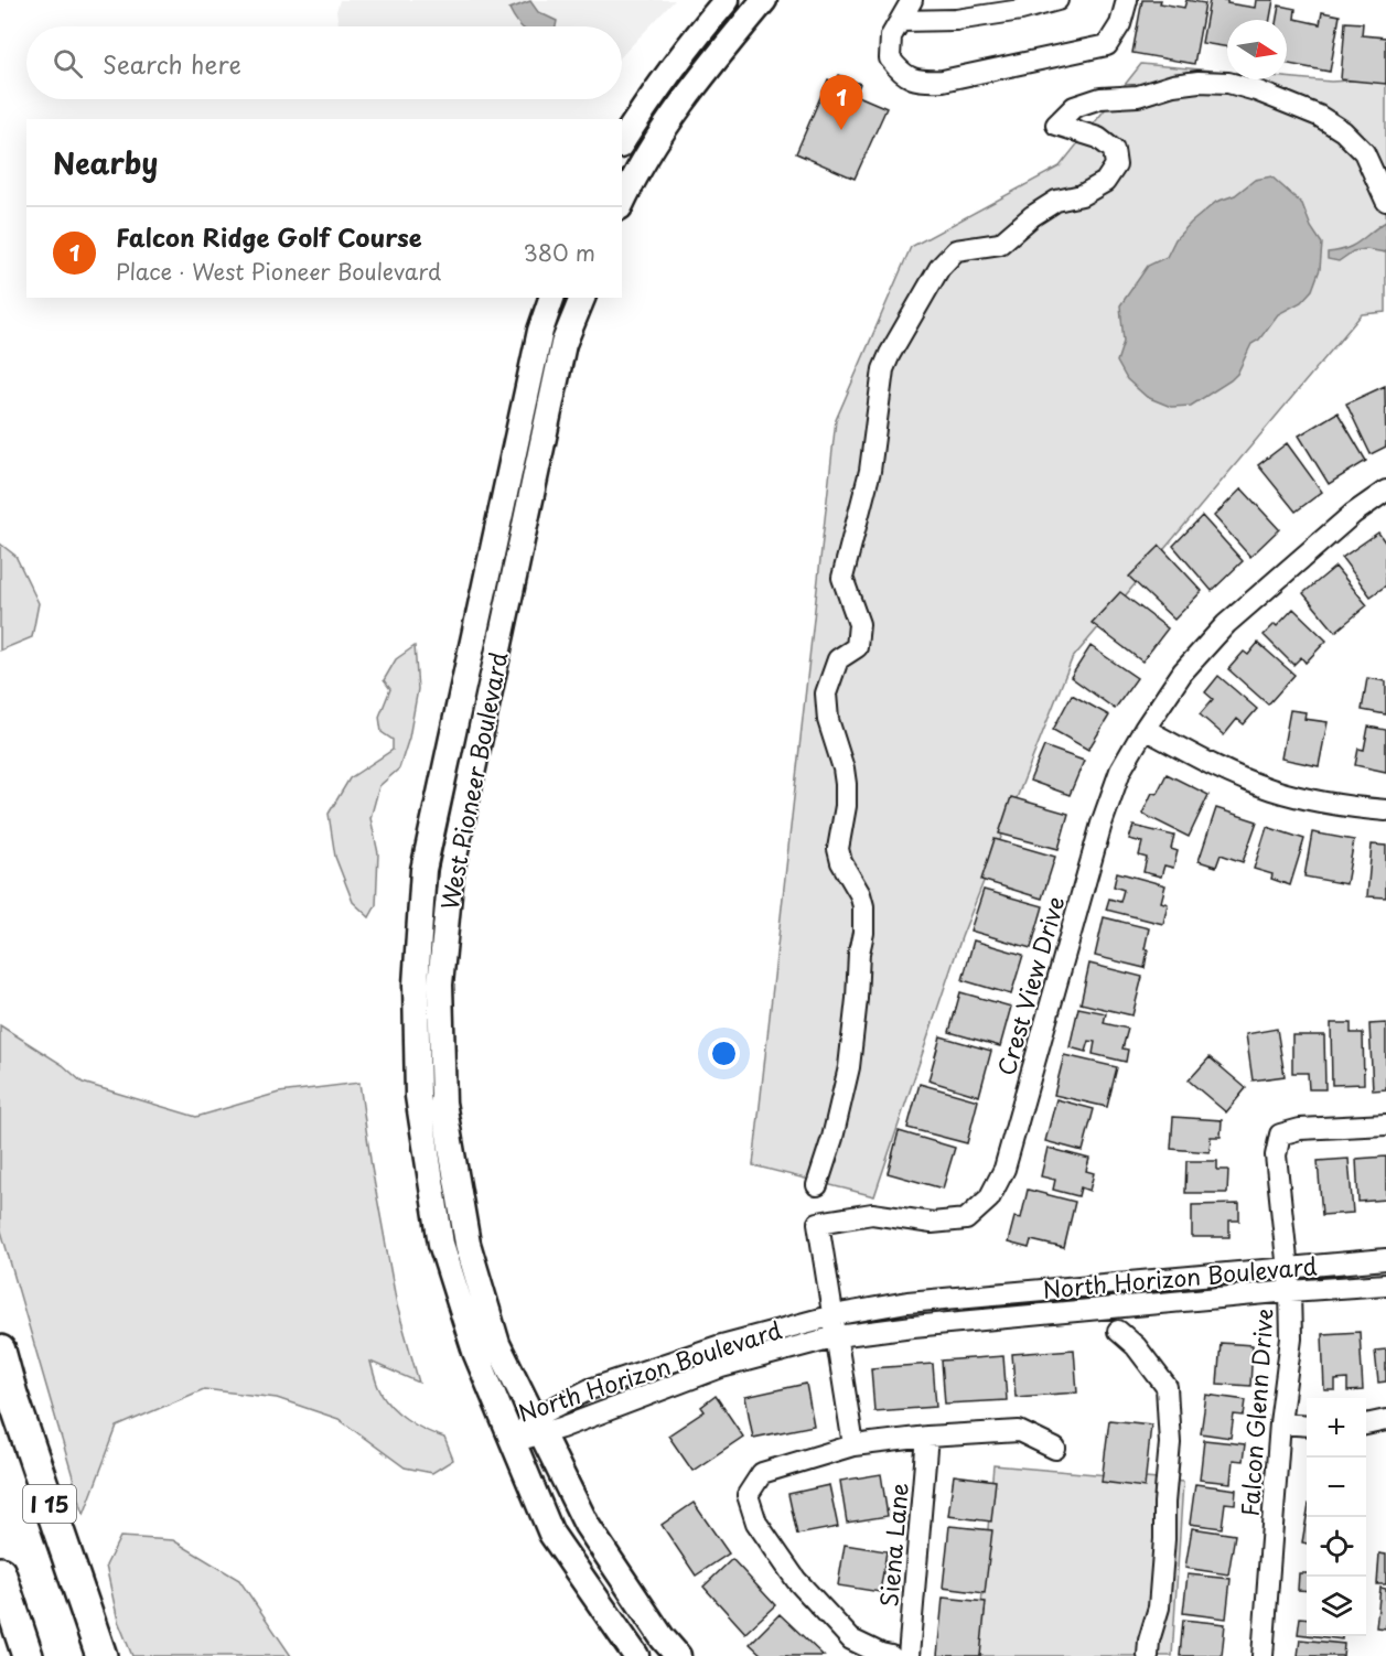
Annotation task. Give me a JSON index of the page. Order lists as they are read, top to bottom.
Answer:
{
  "streets": {
    "highway": ["I 15"],
    "main road": ["West Pioneer Boulevard"],
    "street": [
      "Crest View Drive",
      "North Horizon Boulevard",
      "Falcon Glenn Drive",
      "Siena Lane"
    ]
  },
  "crossings": [
    ["West Pioneer Boulevard", "North Horizon Boulevard"],
    ["Crest View Drive", "North Horizon Boulevard"],
    ["North Horizon Boulevard", "Falcon Glenn Drive"]
  ],
  "north": "right",
  "page": {
    "search": "Search here",
    "pins": "1",
    "heading": "Nearby",
    "list": [
      {
        "mark": "1",
        "name": "Falcon Ridge Golf Course",
        "note": "Place · West Pioneer Boulevard",
        "value": "380 m"
      }
    ],
    "map_buttons": ["+", "−"]
  }
}
